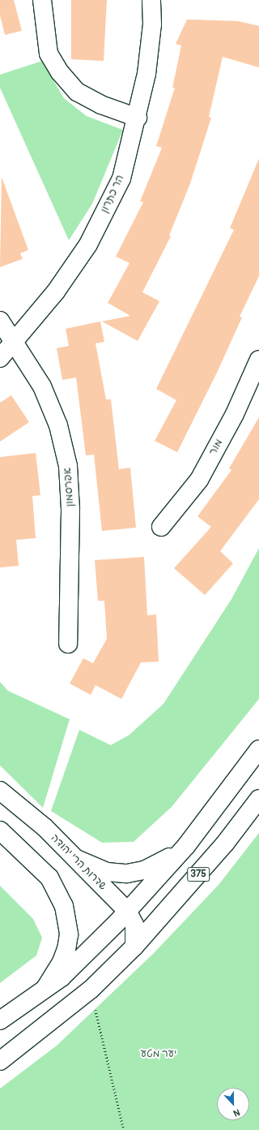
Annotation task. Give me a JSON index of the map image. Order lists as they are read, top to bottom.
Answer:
{
  "streets": {
    "street": [
      "הר כתרון",
      "מור",
      "אפרסמון",
      "שדרות הרי יהודה",
      "375"
    ]
  },
  "crossings": [
    ["הר כתרון", "אפרסמון"],
    ["שדרות הרי יהודה", "375"]
  ],
  "parks": ["יער מטע"],
  "north": "bottom"
}
